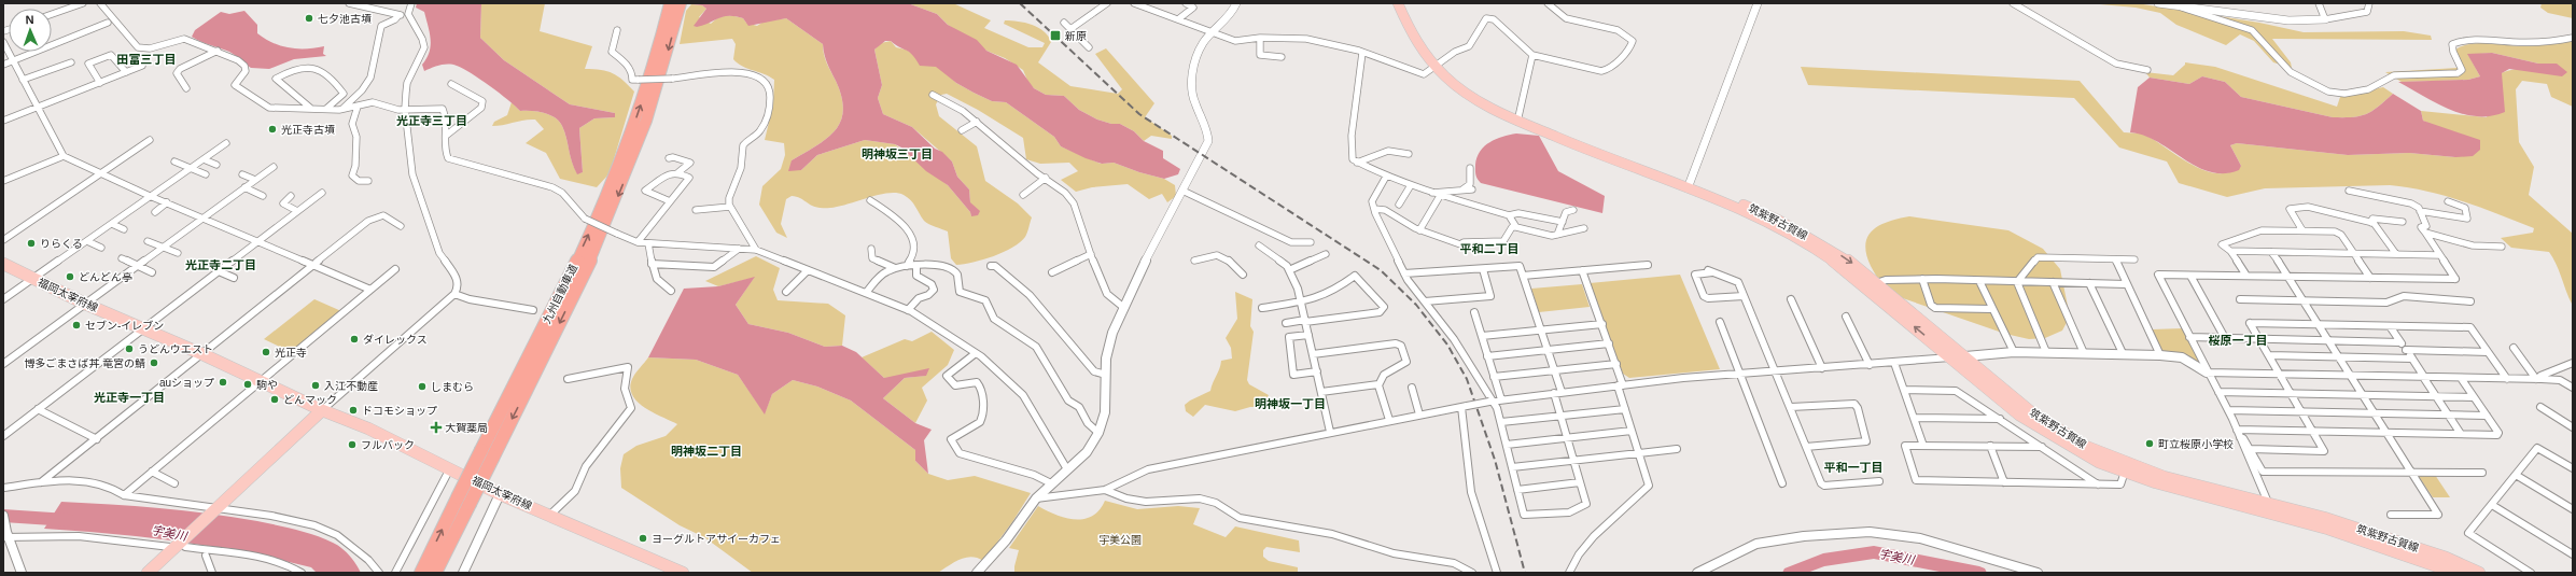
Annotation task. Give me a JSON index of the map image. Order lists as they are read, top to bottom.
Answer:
{
  "streets": {
    "highway": ["九州自動車道"],
    "main road": ["筑紫野古賀線", "福岡太宰府線"]
  },
  "districts": [
    "田富三丁目",
    "光正寺三丁目",
    "明神坂三丁目",
    "平和二丁目",
    "光正寺二丁目",
    "桜原一丁目",
    "光正寺一丁目",
    "明神坂一丁目",
    "明神坂二丁目",
    "平和一丁目"
  ],
  "water": ["宇美川"],
  "parks": ["宇美公園"],
  "places": {
    "other": [
      "七夕池古墳",
      "光正寺古墳",
      "りらくる",
      "どんどん亭",
      "セブン-イレブン",
      "ダイレックス",
      "うどんウエスト",
      "光正寺",
      "博多ごまさば丼 竜宮の鯖",
      "auショップ",
      "駒や",
      "入江不動産",
      "しまむら",
      "どんマック",
      "ドコモショップ",
      "町立桜原小学校",
      "フルバック",
      "ヨーグルトアサイーカフェ"
    ],
    "transit": ["新原"],
    "health": ["大賀薬局"]
  },
  "north": "top"
}
